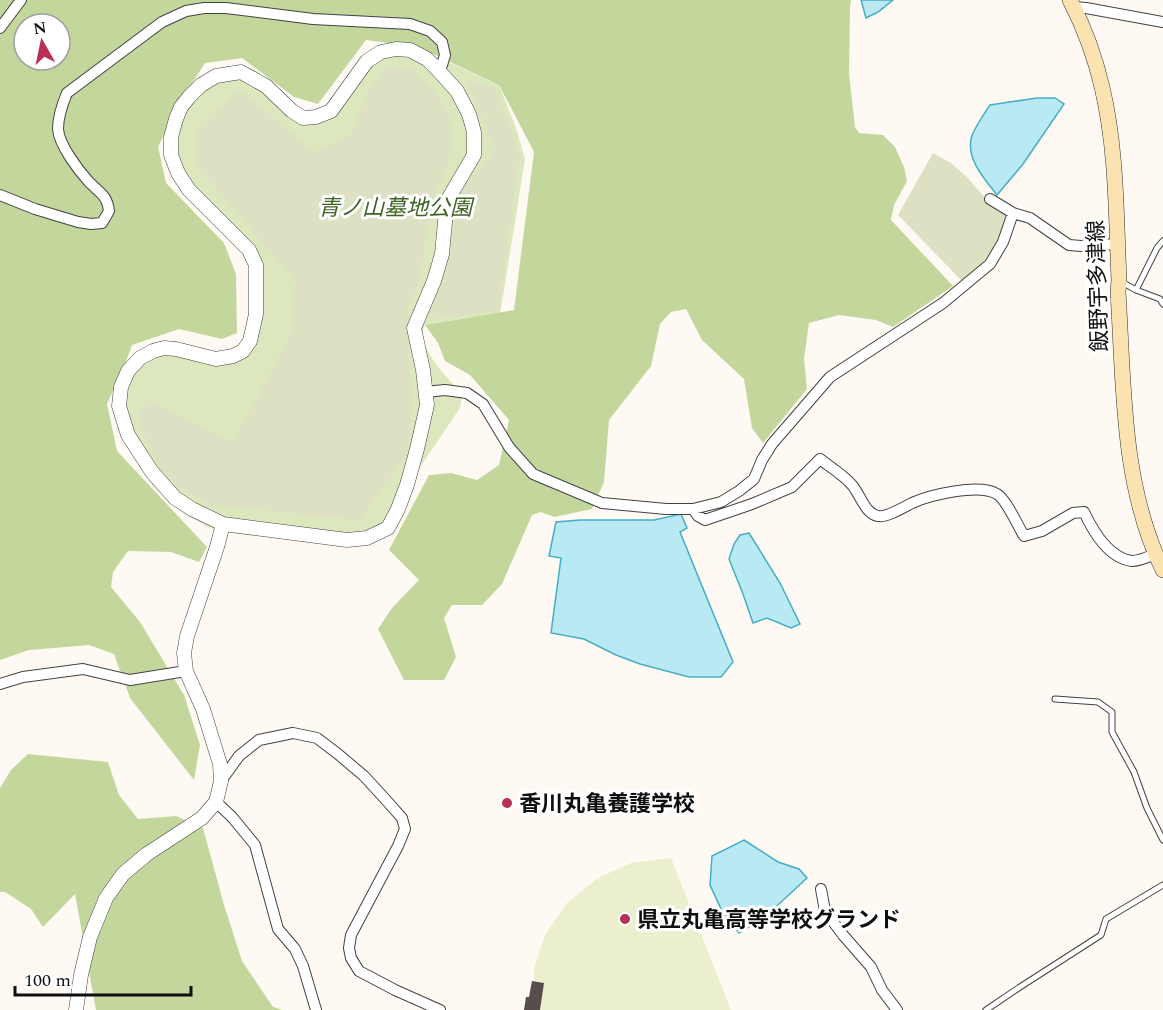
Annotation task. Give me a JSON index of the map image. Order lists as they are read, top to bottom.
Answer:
{
  "streets": {
    "main road": ["飯野宇多津線"]
  },
  "parks": ["青ノ山墓地公園"],
  "places": ["香川丸亀養護学校", "県立丸亀高等学校グランド"],
  "scale_bar": "100 m",
  "north": "top"
}
